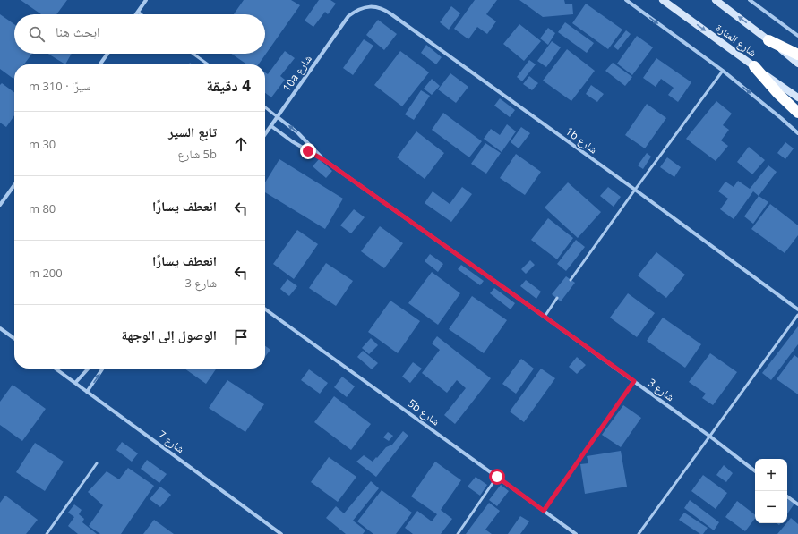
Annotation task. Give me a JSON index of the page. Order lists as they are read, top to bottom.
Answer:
{
  "streets": {
    "main road": ["شارع المنارة"],
    "street": [
      "10a شارع",
      "1b شارع",
      "شارع 3",
      "5b شارع",
      "شارع 7"
    ]
  },
  "crossings": [
    ["10a شارع", "1b شارع"],
    ["10a شارع", "شارع 3"]
  ],
  "page": {
    "search": "ابحث هنا",
    "heading": ["4 دقيقة", "سيرًا · 310 m"],
    "list": [
      ["تابع السير", "5b شارع", "30 m"],
      ["انعطف يسارًا", "80 m"],
      ["انعطف يسارًا", "شارع 3", "200 m"],
      "الوصول إلى الوجهة"
    ],
    "map_buttons": ["+", "−"]
  }
}
